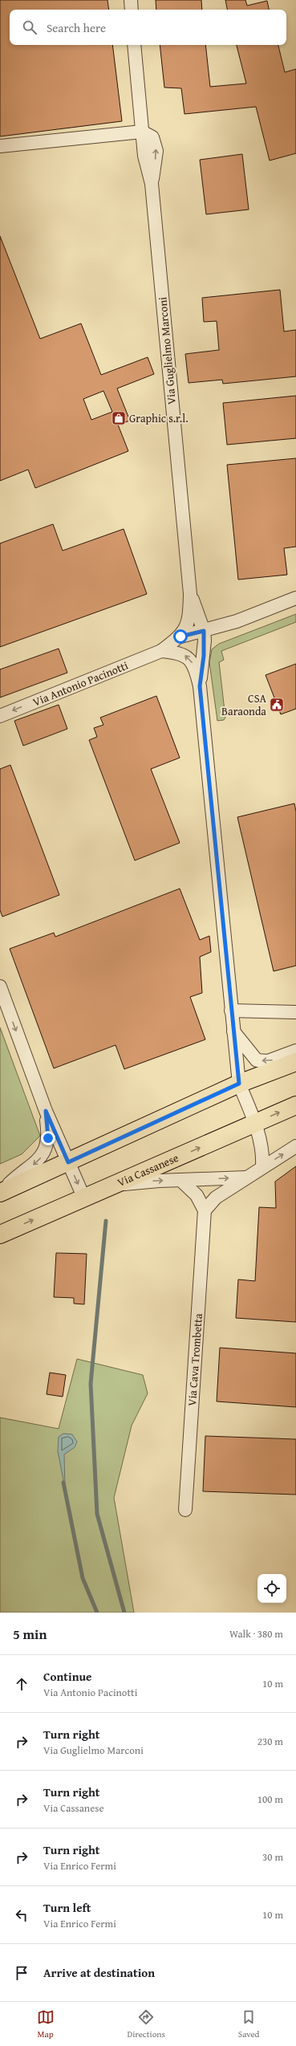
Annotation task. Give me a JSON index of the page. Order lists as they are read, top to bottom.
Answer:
{
  "streets": {
    "main road": ["Via Cassanese"],
    "street": ["Via Guglielmo Marconi", "Via Antonio Pacinotti", "Via Cava Trombetta"]
  },
  "crossings": [
    ["Via Guglielmo Marconi", "Via Antonio Pacinotti"],
    ["Via Guglielmo Marconi", "Via Cassanese"]
  ],
  "one_way": ["Via Antonio Pacinotti"],
  "places": {
    "shop": ["Graphic s.r.l."],
    "public building": ["CSA Baraonda"]
  },
  "page": {
    "search": "Search here",
    "heading": ["5 min", "Walk · 380 m"],
    "list": [
      ["Continue", "Via Antonio Pacinotti", "10 m"],
      ["Turn right", "Via Guglielmo Marconi", "230 m"],
      ["Turn right", "Via Cassanese", "100 m"],
      ["Turn right", "Via Enrico Fermi", "30 m"],
      ["Turn left", "Via Enrico Fermi", "10 m"],
      "Arrive at destination"
    ],
    "nav": ["Map", "Directions", "Saved"]
  }
}
